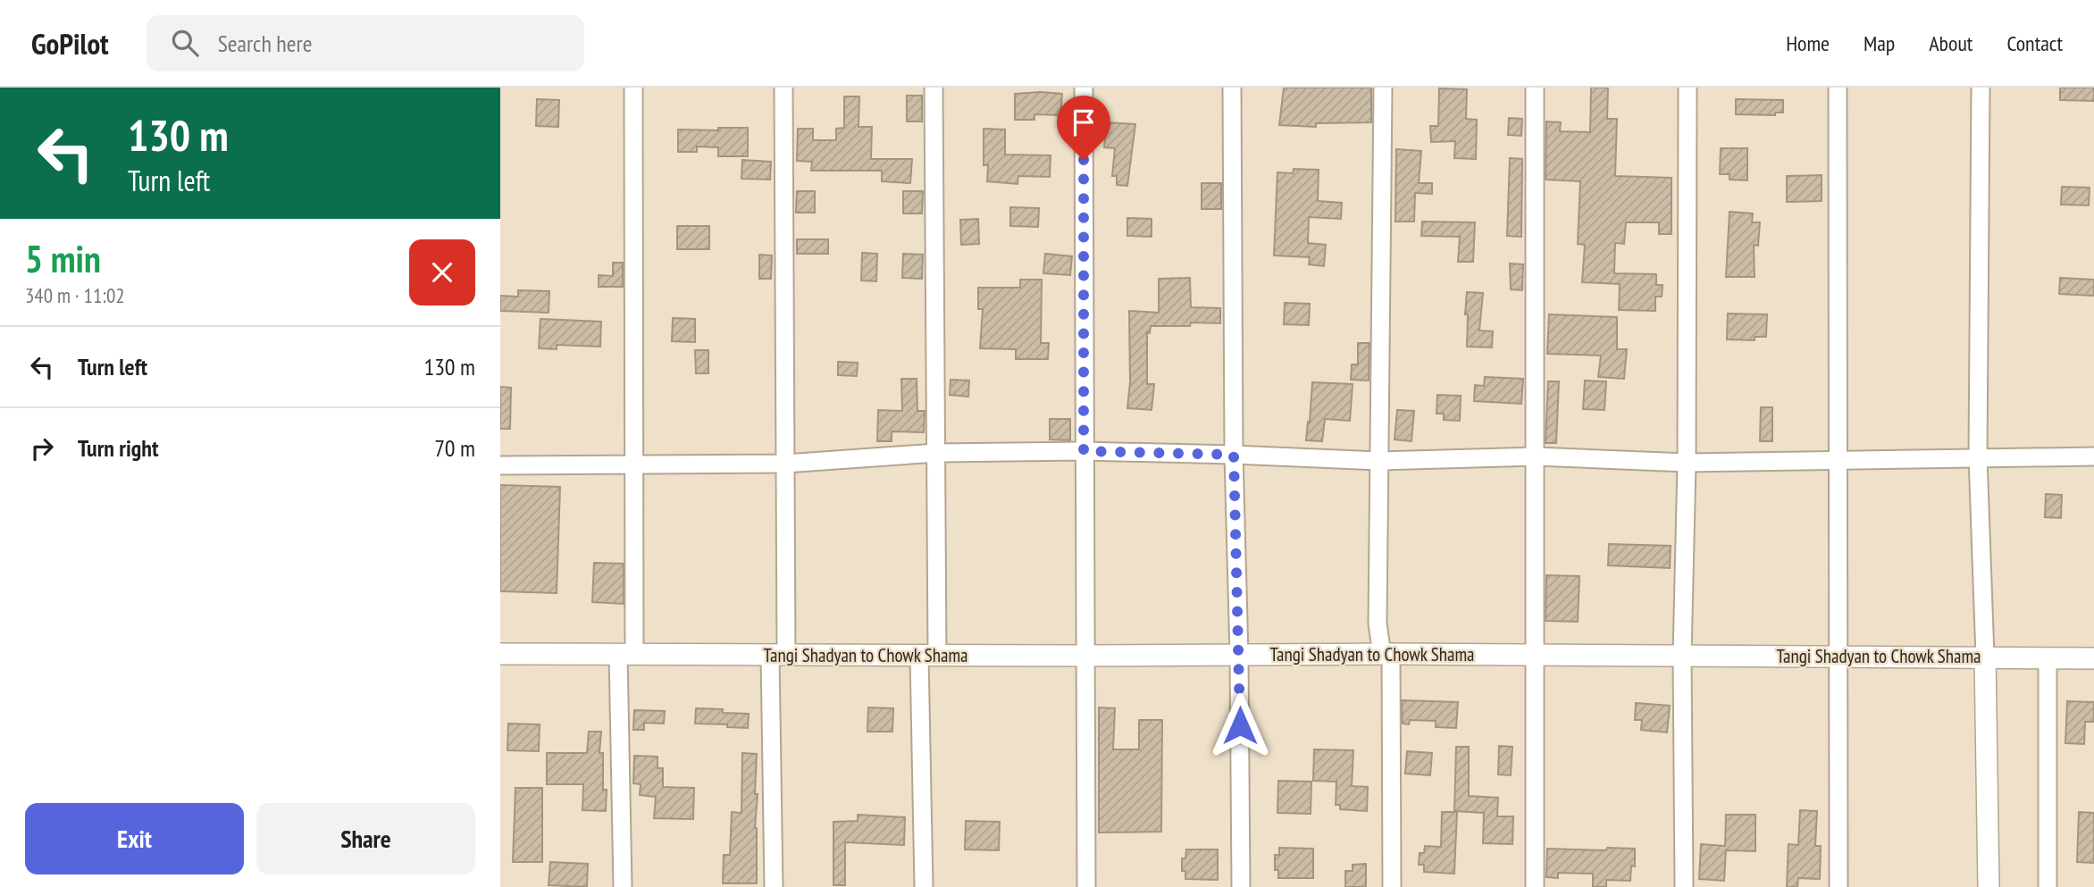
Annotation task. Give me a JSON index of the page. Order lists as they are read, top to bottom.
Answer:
{
  "streets": {
    "main road": ["Tangi Shadyan to Chowk Shama"]
  },
  "page": {
    "header": "GoPilot",
    "search": "Search here",
    "nav": [
      "Home",
      "Map",
      "About",
      "Contact"
    ],
    "turn": ["130 m", "Turn left"],
    "heading": ["5 min", "340 m · 11:02"],
    "list": [
      {
        "name": "Turn left",
        "value": "130 m"
      },
      {
        "name": "Turn right",
        "value": "70 m"
      }
    ],
    "buttons": ["Exit", "Share"]
  }
}
